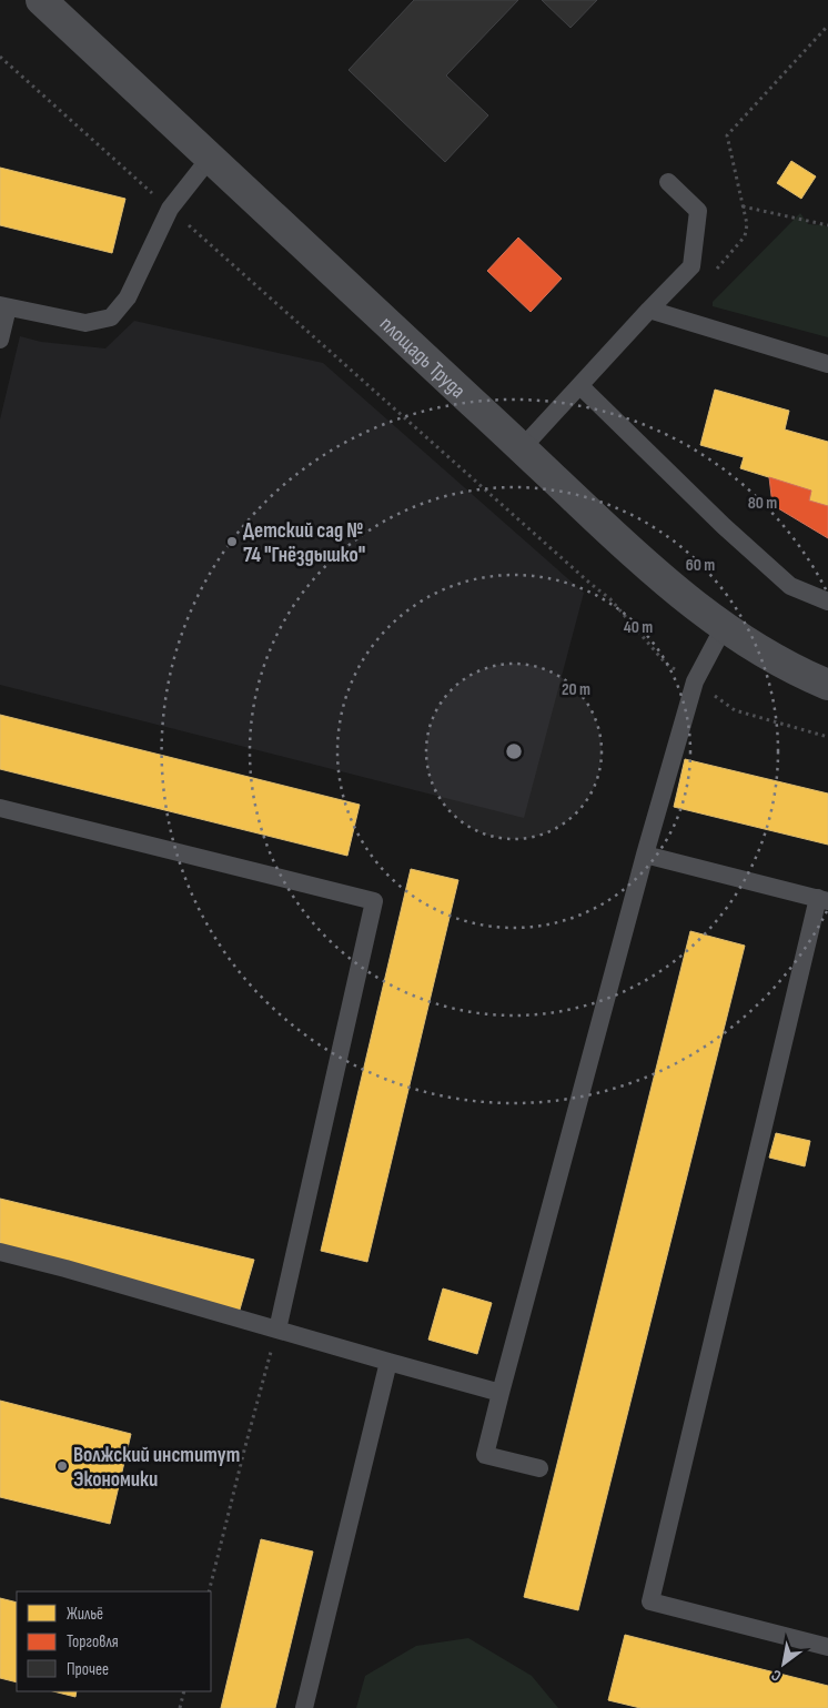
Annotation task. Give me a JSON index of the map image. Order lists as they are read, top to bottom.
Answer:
{
  "streets": {
    "street": ["площадь Труда"]
  },
  "places": ["Детский сад № 74 \"Гнёздышко\"", "Волжский институт Экономики"],
  "legend": ["Жильё", "Торговля", "Прочее"],
  "north": "bottom left",
  "rings": [
    "80 m",
    "60 m",
    "40 m",
    "20 m"
  ]
}
